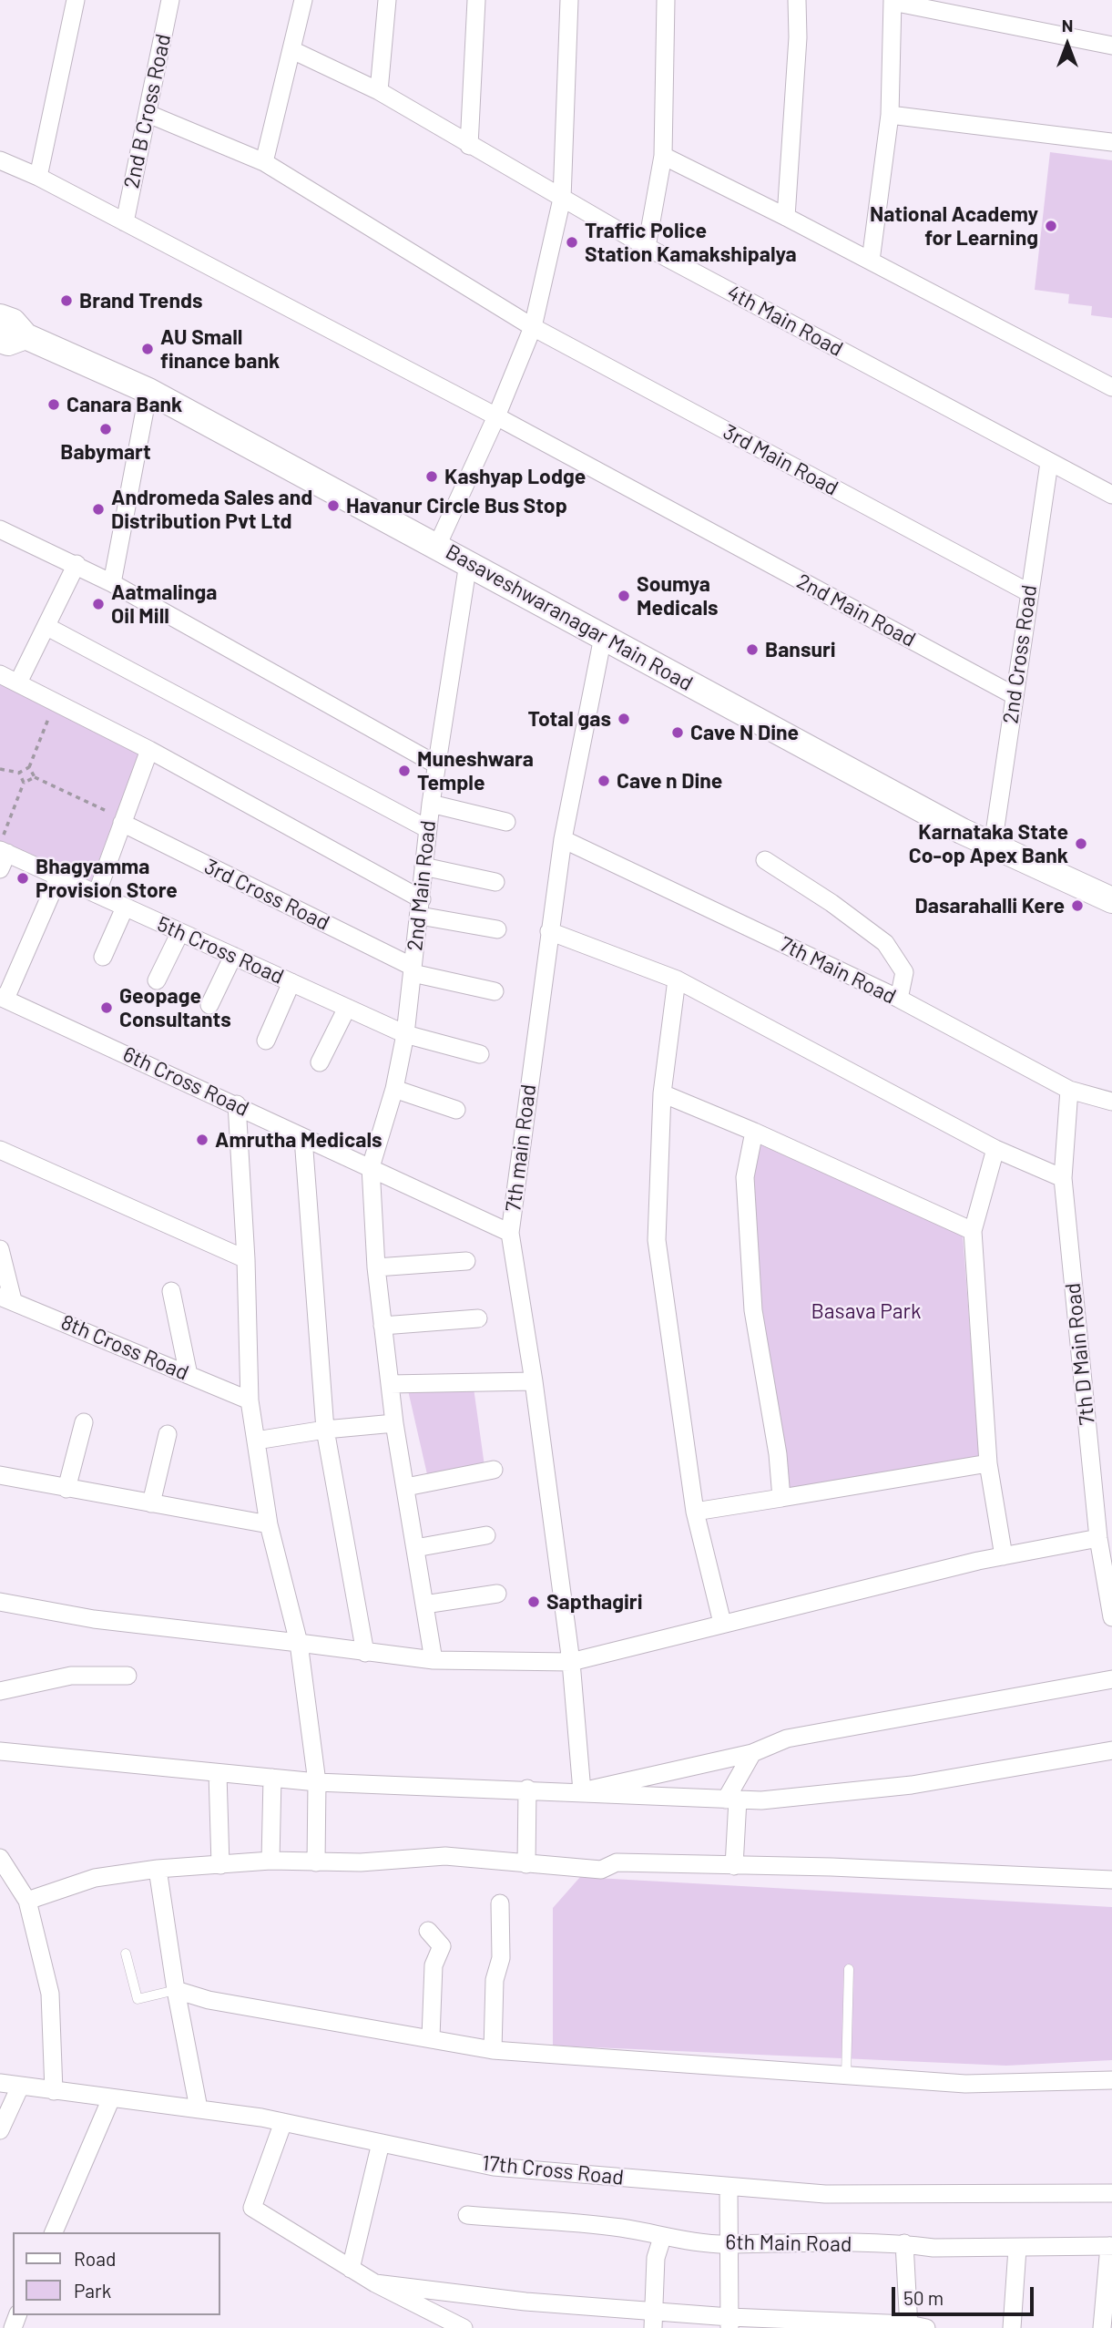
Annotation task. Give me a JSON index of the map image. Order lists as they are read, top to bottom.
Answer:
{
  "streets": {
    "main road": ["Basaveshwaranagar Main Road"],
    "street": [
      "2nd B Cross Road",
      "4th Main Road",
      "3rd Main Road",
      "2nd Main Road",
      "2nd Cross Road",
      "3rd Cross Road",
      "5th Cross Road",
      "7th Main Road",
      "6th Cross Road",
      "7th main Road",
      "8th Cross Road",
      "7th D Main Road",
      "17th Cross Road",
      "6th Main Road"
    ]
  },
  "crossings": [
    ["2nd B Cross Road", "3rd Main Road"],
    ["2nd B Cross Road", "2nd Main Road"],
    ["4th Main Road", "2nd Cross Road"],
    ["3rd Main Road", "2nd Cross Road"],
    ["2nd Main Road", "Basaveshwaranagar Main Road"],
    ["2nd Main Road", "2nd Cross Road"],
    ["2nd Main Road", "3rd Cross Road"],
    ["2nd Main Road", "5th Cross Road"],
    ["2nd Main Road", "6th Cross Road"],
    ["Basaveshwaranagar Main Road", "2nd Cross Road"],
    ["Basaveshwaranagar Main Road", "7th main Road"],
    ["7th Main Road", "7th main Road"],
    ["7th Main Road", "7th D Main Road"],
    ["6th Cross Road", "7th main Road"]
  ],
  "parks": ["Basava Park"],
  "places": [
    "National Academy for Learning",
    "Traffic Police Station Kamakshipalya",
    "Brand Trends",
    "AU Small finance bank",
    "Canara Bank",
    "Babymart",
    "Kashyap Lodge",
    "Havanur Circle Bus Stop",
    "Andromeda Sales and Distribution Pvt Ltd",
    "Soumya Medicals",
    "Aatmalinga Oil Mill",
    "Bansuri",
    "Total gas",
    "Cave N Dine",
    "Muneshwara Temple",
    "Cave n Dine",
    "Karnataka State Co-op Apex Bank",
    "Bhagyamma Provision Store",
    "Dasarahalli Kere",
    "Geopage Consultants",
    "Amrutha Medicals",
    "Sapthagiri"
  ],
  "legend": ["Road", "Park"],
  "scale_bar": "50 m",
  "north": "top"
}
